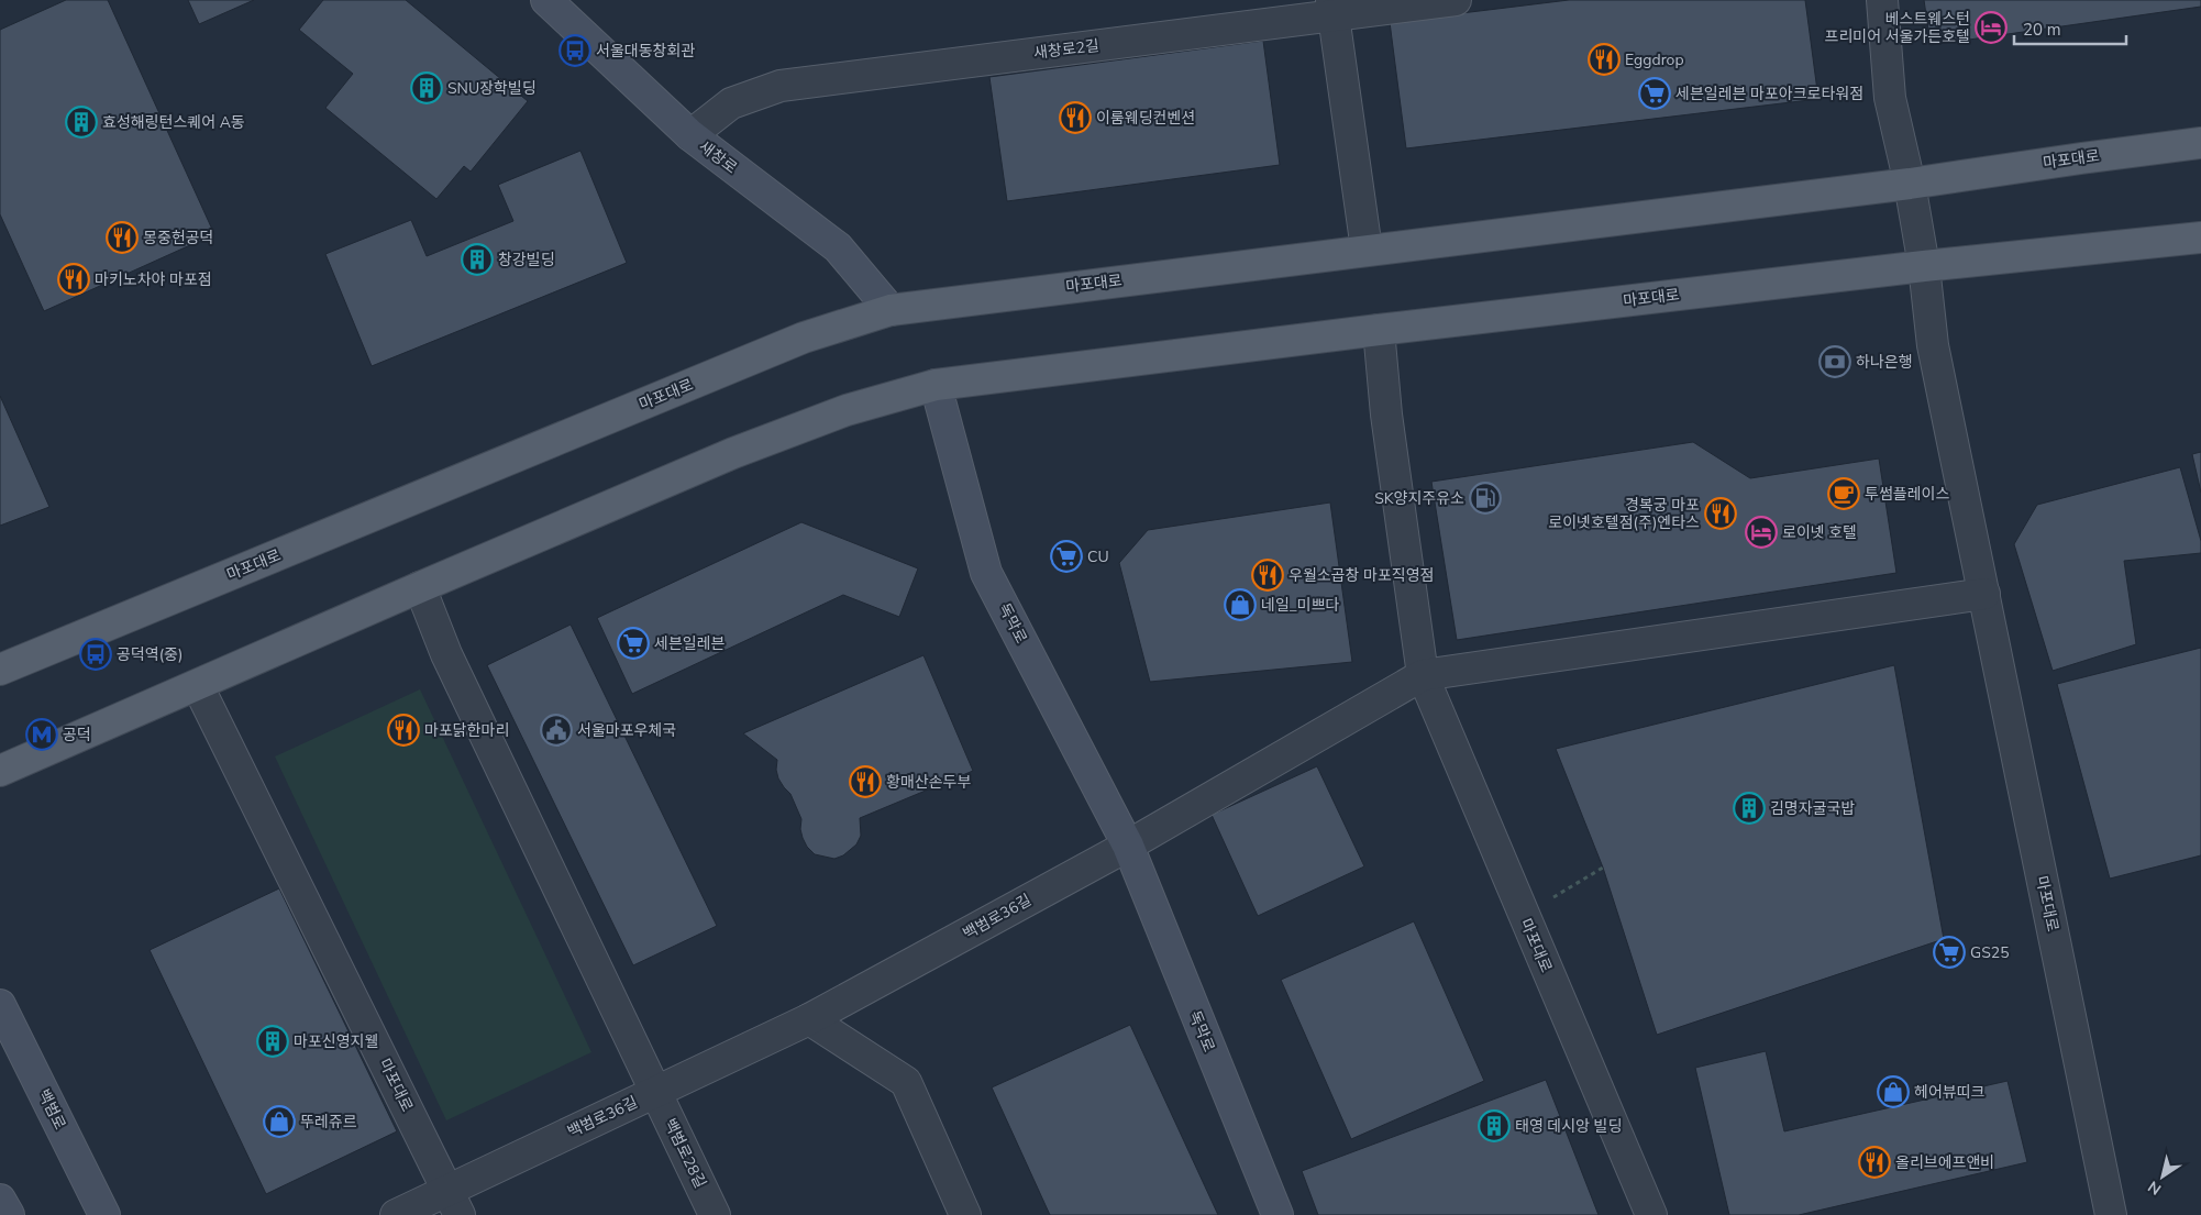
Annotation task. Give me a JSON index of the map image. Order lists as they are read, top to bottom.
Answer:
{
  "streets": {
    "main road": [
      "새창로",
      "마포대로",
      "독막로",
      "백범로"
    ],
    "street": ["새창로2길", "백범로36길", "백범로28길"]
  },
  "crossings": [
    ["새창로2길", "새창로"],
    ["새창로", "마포대로"],
    ["마포대로", "독막로"],
    ["마포대로", "백범로36길"],
    ["독막로", "백범로36길"],
    ["백범로36길", "백범로28길"]
  ],
  "places": {
    "hotel": ["베스트웨스턴 프리미어 서울가든호텔", "로이넷 호텔"],
    "bus stop": ["서울대동창회관", "공덕역(중)"],
    "restaurant": [
      "Eggdrop",
      "이룸웨딩컨벤션",
      "몽중헌공덕",
      "마키노차야 마포점",
      "경복궁 마포 로이넷호텔점(주)엔타스",
      "우월소곱창 마포직영점",
      "마포닭한마리",
      "황매산손두부",
      "올리브에프앤비"
    ],
    "building": [
      "SNU장학빌딩",
      "효성해링턴스퀘어 A동",
      "창강빌딩",
      "김명자굴국밥",
      "마포신영지웰",
      "태영 데시앙 빌딩"
    ],
    "supermarket": [
      "세븐일레븐 마포아크로타워점",
      "CU",
      "세븐일레븐",
      "GS25"
    ],
    "bank": ["하나은행"],
    "cafe": ["투썸플레이스"],
    "fuel station": ["SK양지주유소"],
    "shop": ["네일_미쁘다", "헤어뷰띠크", "뚜레쥬르"],
    "public building": ["서울마포우체국"],
    "metro station": ["공덕"]
  },
  "scale_bar": "20 m",
  "north": "bottom left"
}
